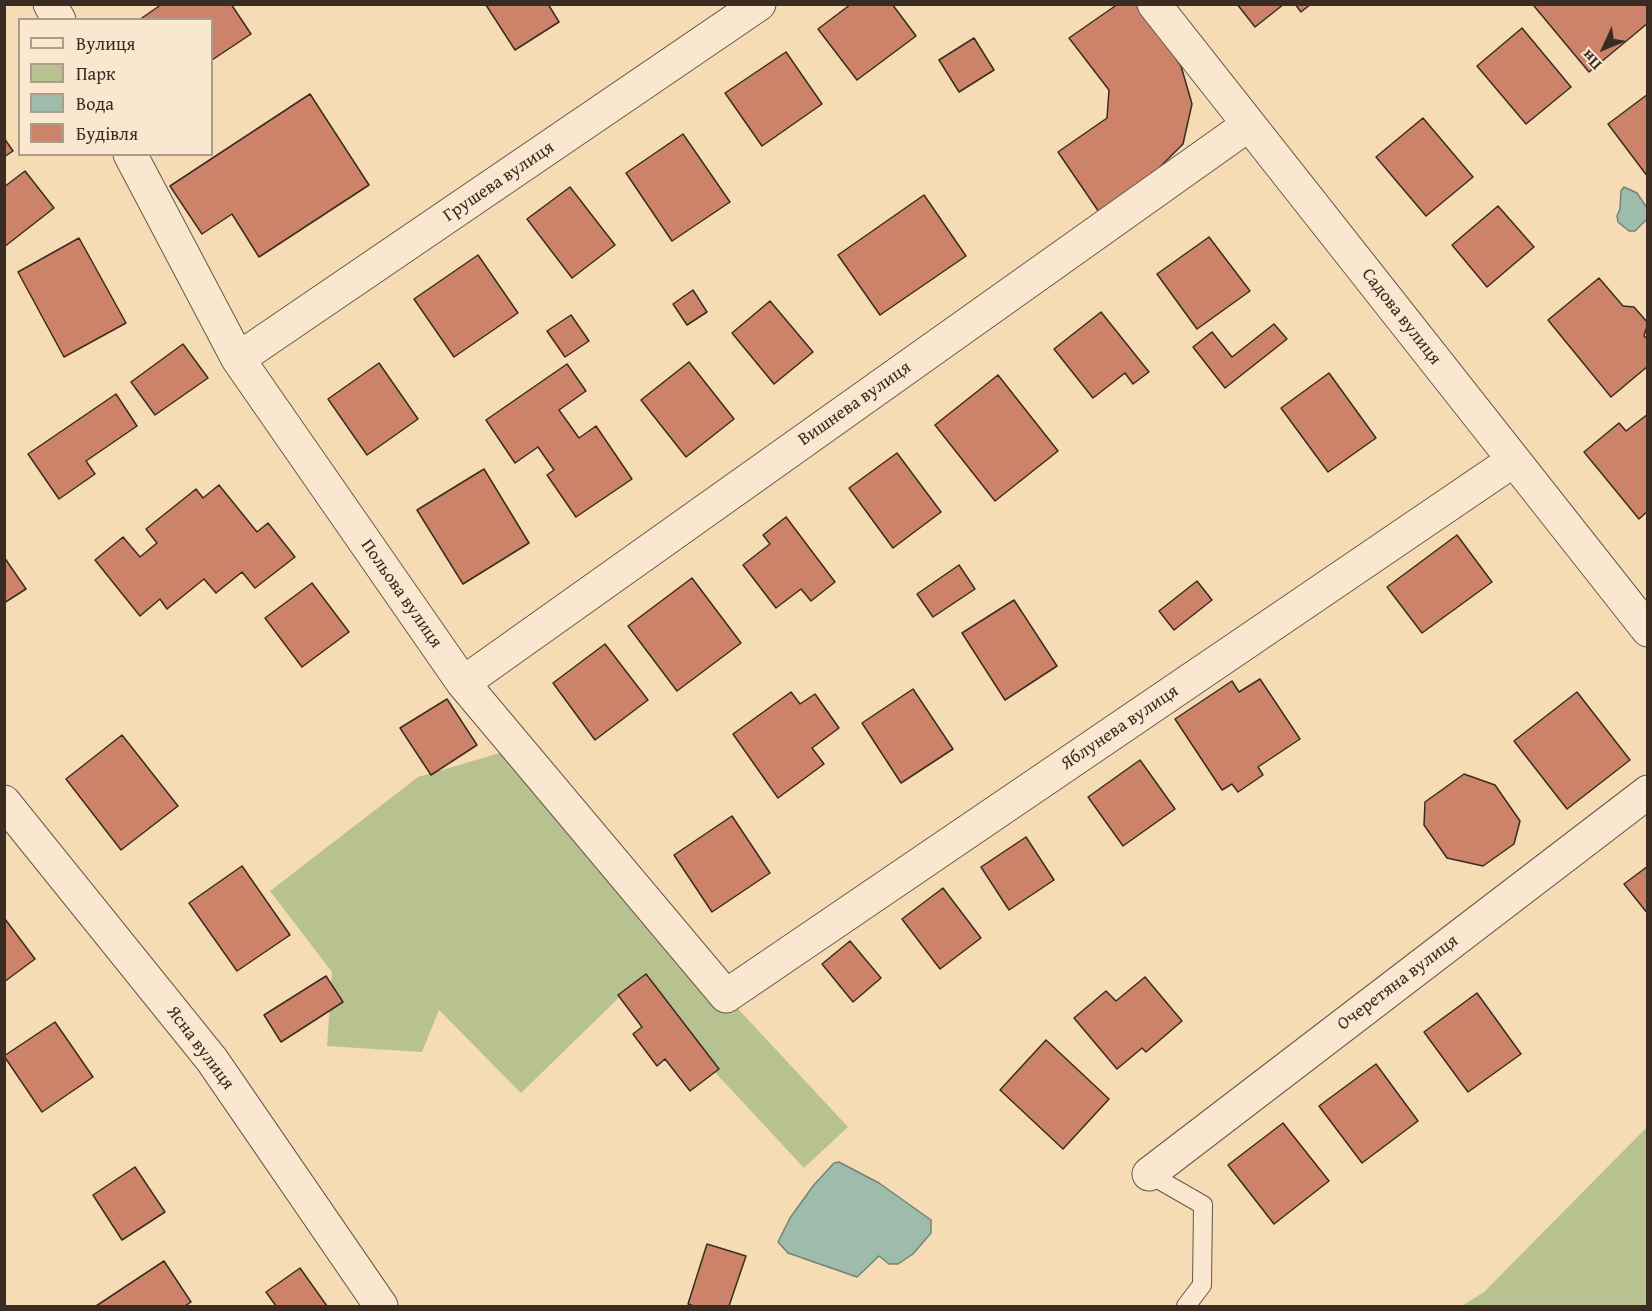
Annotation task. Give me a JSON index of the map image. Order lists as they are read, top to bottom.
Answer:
{
  "streets": {
    "street": [
      "Грушева вулиця",
      "Садова вулиця",
      "Вишнева вулиця",
      "Польова вулиця",
      "Яблунева вулиця",
      "Очеретяна вулиця",
      "Ясна вулиця"
    ]
  },
  "crossings": [
    ["Грушева вулиця", "Польова вулиця"],
    ["Садова вулиця", "Вишнева вулиця"],
    ["Садова вулиця", "Яблунева вулиця"],
    ["Вишнева вулиця", "Польова вулиця"],
    ["Польова вулиця", "Яблунева вулиця"]
  ],
  "legend": [
    "Вулиця",
    "Парк",
    "Вода",
    "Будівля"
  ],
  "north": "bottom left"
}
